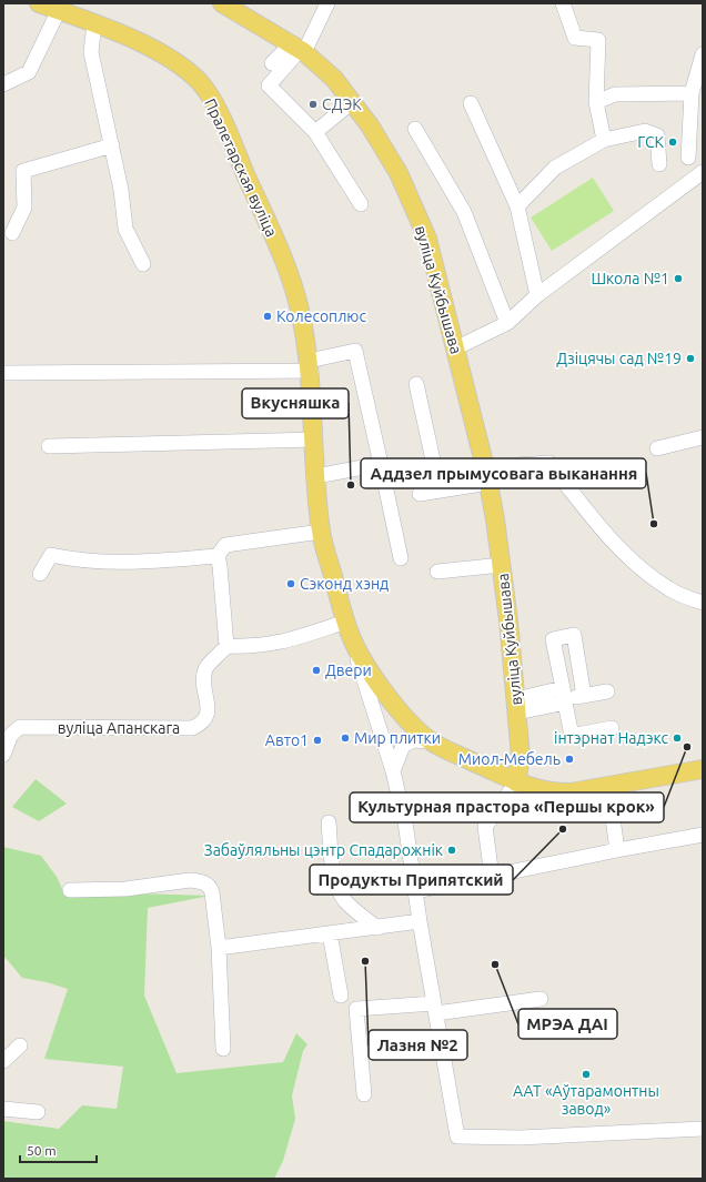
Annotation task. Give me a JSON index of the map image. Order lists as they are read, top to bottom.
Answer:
{
  "streets": {
    "main road": ["Пралетарская вуліца", "вуліца Куйбышава"],
    "street": ["вуліца Апанскага"]
  },
  "crossings": [
    ["Пралетарская вуліца", "вуліца Куйбышава"]
  ],
  "places": [
    "СДЭК",
    "ГСК",
    "Школа №1",
    "Колесоплюс",
    "Дзіцячы сад №19",
    "Вкусняшка",
    "Аддзел прымусовага выканання",
    "Сэконд хэнд",
    "Двери",
    "Мир плитки",
    "інтэрнат Надэкс",
    "Авто1",
    "Культурная прастора «Першы крок»",
    "Миол-Мебель",
    "Продукты Припятский",
    "Забаўляльны цэнтр Спадарожнік",
    "Лазня №2",
    "МРЭА ДАІ",
    "ААТ «Аўтарамонтны завод»"
  ],
  "scale_bar": "50 m"
}
